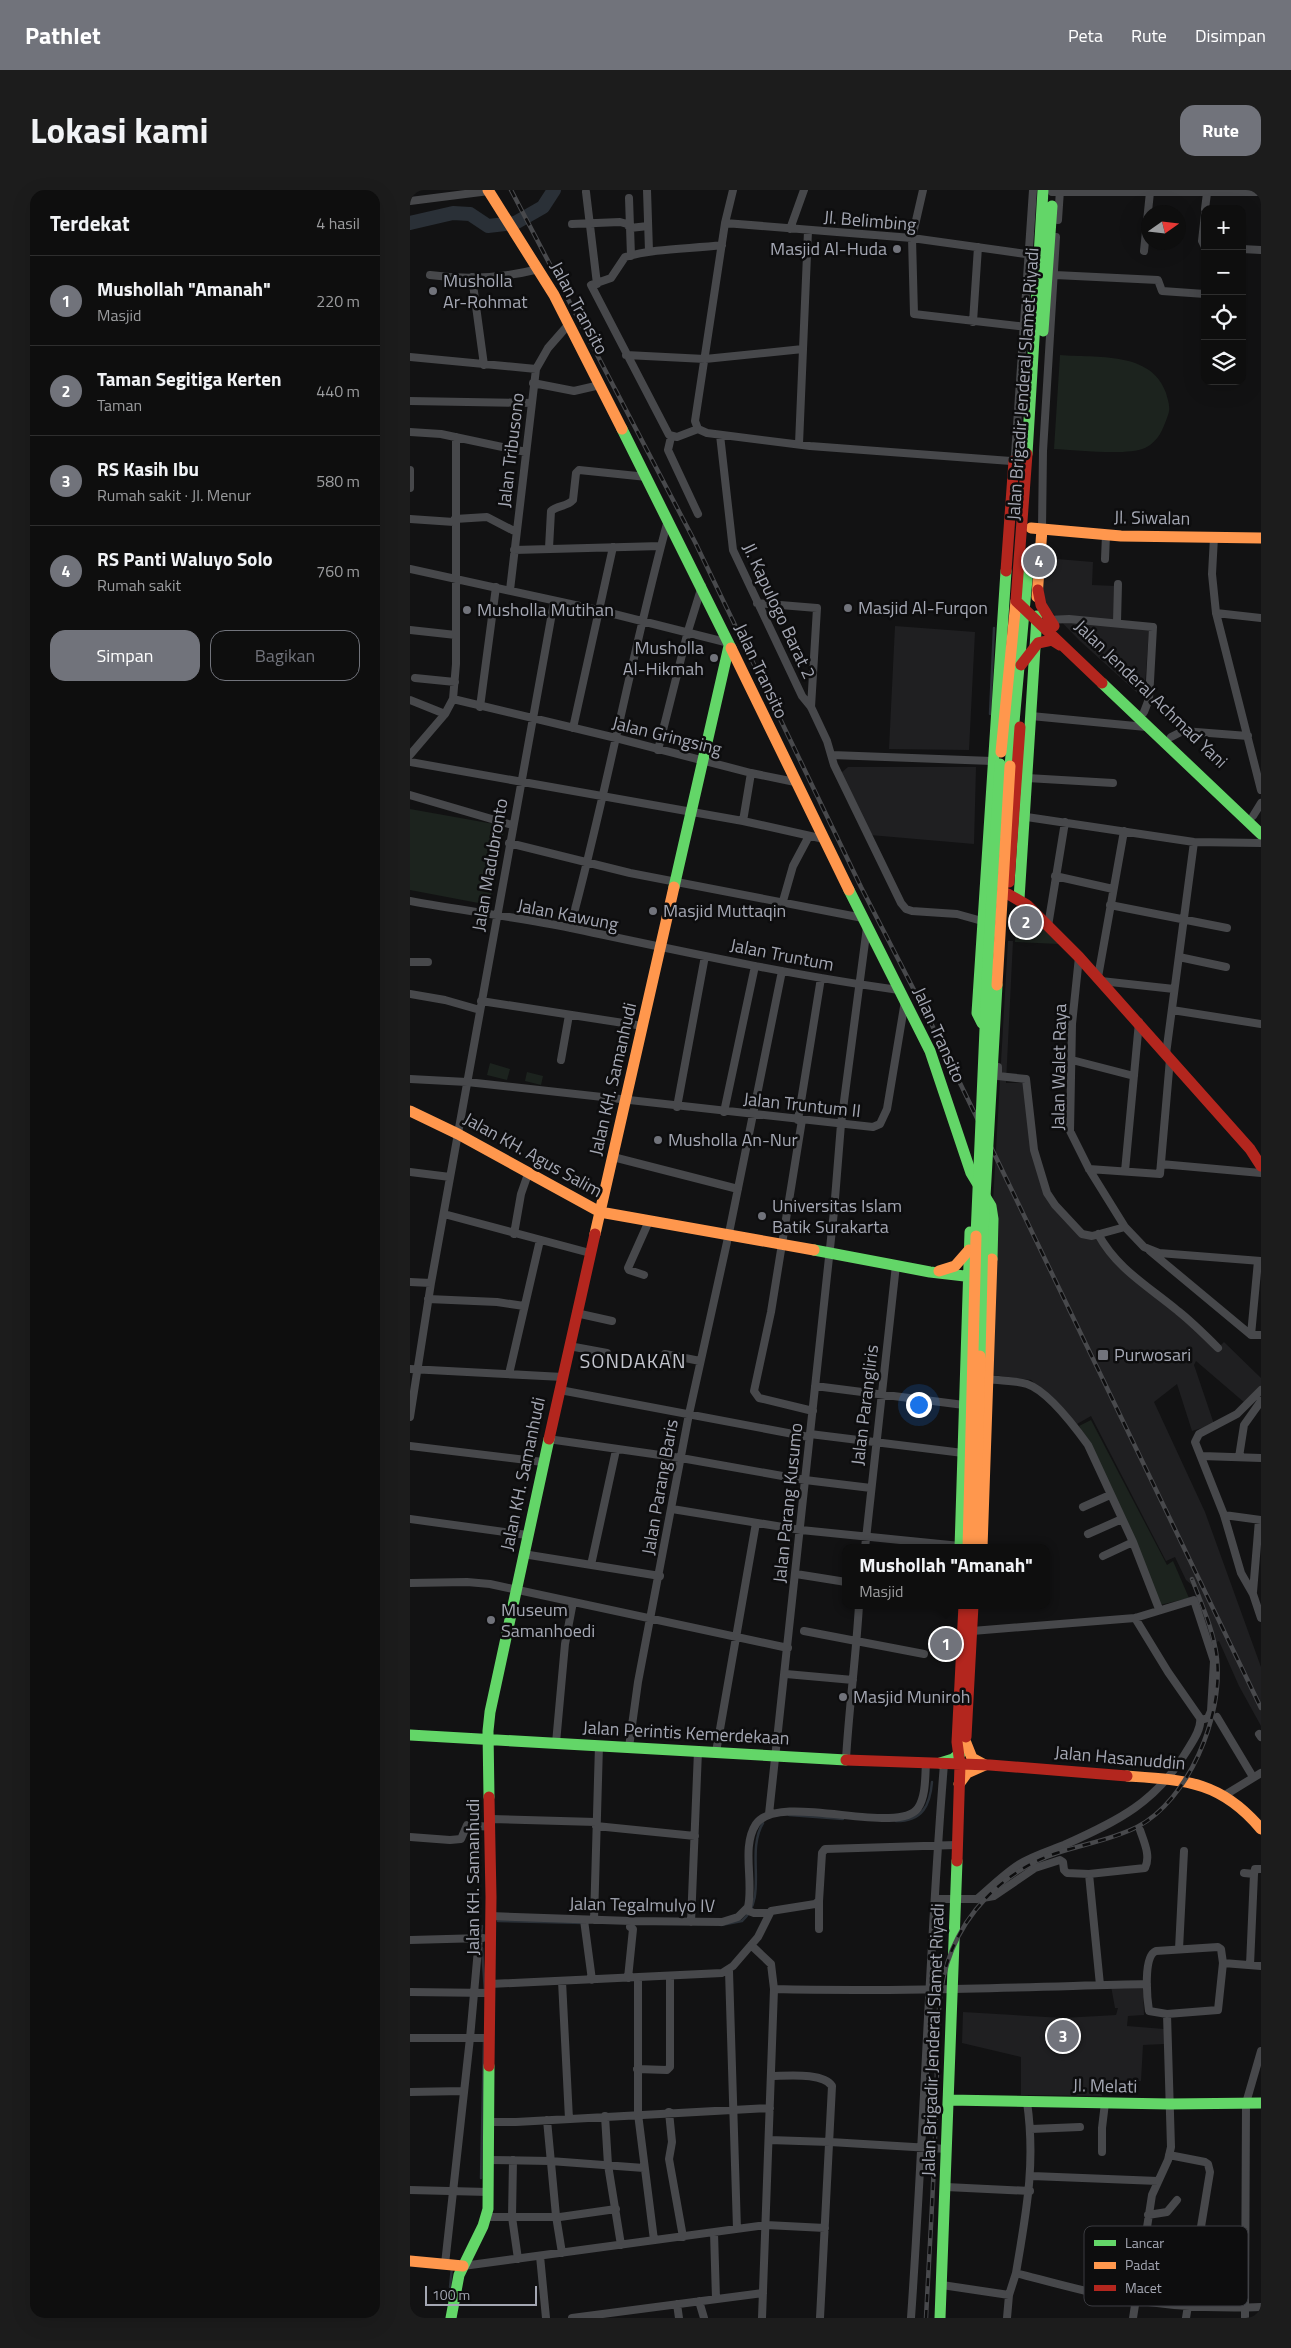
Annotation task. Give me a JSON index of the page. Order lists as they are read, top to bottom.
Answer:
{
  "streets": {
    "main road": [
      "Jalan Transito",
      "Jalan Brigadir Jenderal Slamet Riyadi",
      "Jl. Siwalan",
      "Jalan Jenderal Achmad Yani",
      "Jalan KH. Samanhudi",
      "Jalan KH. Agus Salim",
      "Jalan Perintis Kemerdekaan",
      "Jalan Hasanuddin",
      "Jl. Melati"
    ],
    "street": [
      "Jl. Belimbing",
      "Jalan Tribusono",
      "Jl. Kapulogo Barat 2",
      "Jalan Gringsing",
      "Jalan Madubronto",
      "Jalan Kawung",
      "Jalan Truntum",
      "Jalan Walet Raya",
      "Jalan Truntum II",
      "Jalan Parangliris",
      "Jalan Parang Baris",
      "Jalan Parang Kusumo",
      "Jalan Tegalmulyo IV"
    ]
  },
  "crossings": [
    ["Jl. Belimbing", "Jalan Brigadir Jenderal Slamet Riyadi"],
    ["Jalan Transito", "Jalan Tribusono"],
    ["Jalan Transito", "Jalan Gringsing"],
    ["Jalan Transito", "Jalan Truntum"],
    ["Jalan Transito", "Jalan KH. Samanhudi"],
    ["Jalan Transito", "Jalan Truntum II"],
    ["Jalan Transito", "Jalan Parang Kusumo"],
    ["Jalan Brigadir Jenderal Slamet Riyadi", "Jl. Siwalan"],
    ["Jalan Brigadir Jenderal Slamet Riyadi", "Jalan Perintis Kemerdekaan"],
    ["Jalan Brigadir Jenderal Slamet Riyadi", "Jalan Hasanuddin"],
    ["Jalan Brigadir Jenderal Slamet Riyadi", "Jl. Melati"],
    ["Jalan Gringsing", "Jalan Madubronto"],
    ["Jalan Gringsing", "Jalan KH. Samanhudi"],
    ["Jalan Madubronto", "Jalan Kawung"],
    ["Jalan Madubronto", "Jalan Truntum II"],
    ["Jalan Madubronto", "Jalan KH. Agus Salim"],
    ["Jalan Kawung", "Jalan Truntum"],
    ["Jalan Kawung", "Jalan KH. Samanhudi"],
    ["Jalan Truntum", "Jalan KH. Samanhudi"],
    ["Jalan Truntum", "Jalan Parang Baris"],
    ["Jalan Truntum", "Jalan Parang Kusumo"],
    ["Jalan KH. Samanhudi", "Jalan Truntum II"],
    ["Jalan KH. Samanhudi", "Jalan KH. Agus Salim"],
    ["Jalan KH. Samanhudi", "Jalan Perintis Kemerdekaan"],
    ["Jalan KH. Samanhudi", "Jalan Tegalmulyo IV"],
    ["Jalan Truntum II", "Jalan Parang Baris"],
    ["Jalan Truntum II", "Jalan Parang Kusumo"],
    ["Jalan KH. Agus Salim", "Jalan Parangliris"],
    ["Jalan KH. Agus Salim", "Jalan Parang Baris"],
    ["Jalan KH. Agus Salim", "Jalan Parang Kusumo"],
    ["Jalan Parang Baris", "Jalan Perintis Kemerdekaan"],
    ["Jalan Parang Kusumo", "Jalan Perintis Kemerdekaan"],
    ["Jalan Perintis Kemerdekaan", "Jalan Hasanuddin"]
  ],
  "districts": ["SONDAKAN"],
  "places": {
    "other": [
      "Masjid Al-Huda",
      "Musholla Ar-Rohmat",
      "Masjid Al-Furqon",
      "Musholla Mutihan",
      "Musholla Al-Hikmah",
      "Masjid Muttaqin",
      "Musholla An-Nur",
      "Universitas Islam Batik Surakarta",
      "Museum Samanhoedi",
      "Masjid Muniroh"
    ],
    "transit": ["Purwosari"]
  },
  "legend": ["Lancar", "Padat", "Macet"],
  "scale_bar": "100 m",
  "north": "right",
  "page": {
    "header": "Pathlet",
    "nav": ["Peta", "Rute", "Disimpan"],
    "title": "Lokasi kami",
    "buttons": [
      "Rute",
      ["Simpan", "Bagikan"]
    ],
    "heading": ["Terdekat", "4 hasil"],
    "map_buttons": ["+", "−"],
    "list": [
      {
        "mark": "1",
        "name": "Mushollah \"Amanah\"",
        "note": "Masjid",
        "value": "220 m"
      },
      {
        "mark": "2",
        "name": "Taman Segitiga Kerten",
        "note": "Taman",
        "value": "440 m"
      },
      {
        "mark": "3",
        "name": "RS Kasih Ibu",
        "note": "Rumah sakit · Jl. Menur",
        "value": "580 m"
      },
      {
        "mark": "4",
        "name": "RS Panti Waluyo Solo",
        "note": "Rumah sakit",
        "value": "760 m"
      }
    ],
    "pins": [
      "4",
      "2",
      "1",
      "3"
    ],
    "popup": ["Mushollah \"Amanah\"", "Masjid"],
    "scale": "100 m"
  }
}
